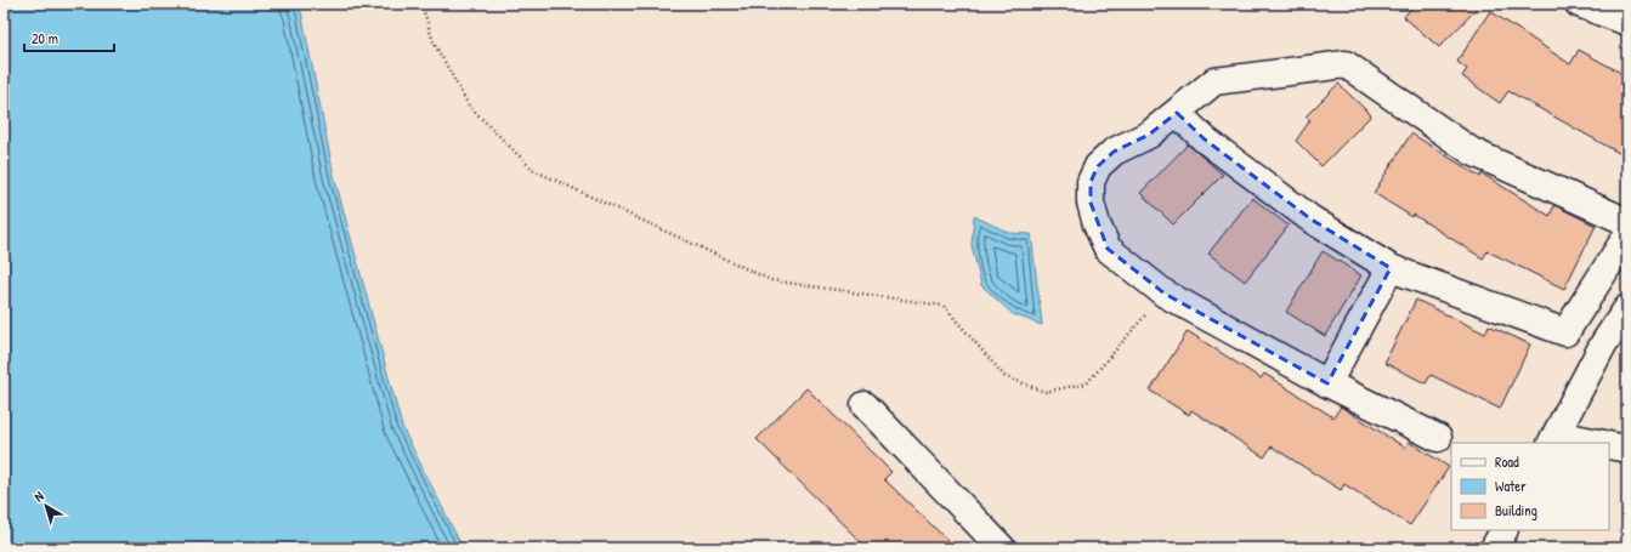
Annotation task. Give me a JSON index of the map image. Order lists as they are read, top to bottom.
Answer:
{
  "legend": ["Road", "Water", "Building"],
  "scale_bar": "20 m",
  "north": "top left"
}
